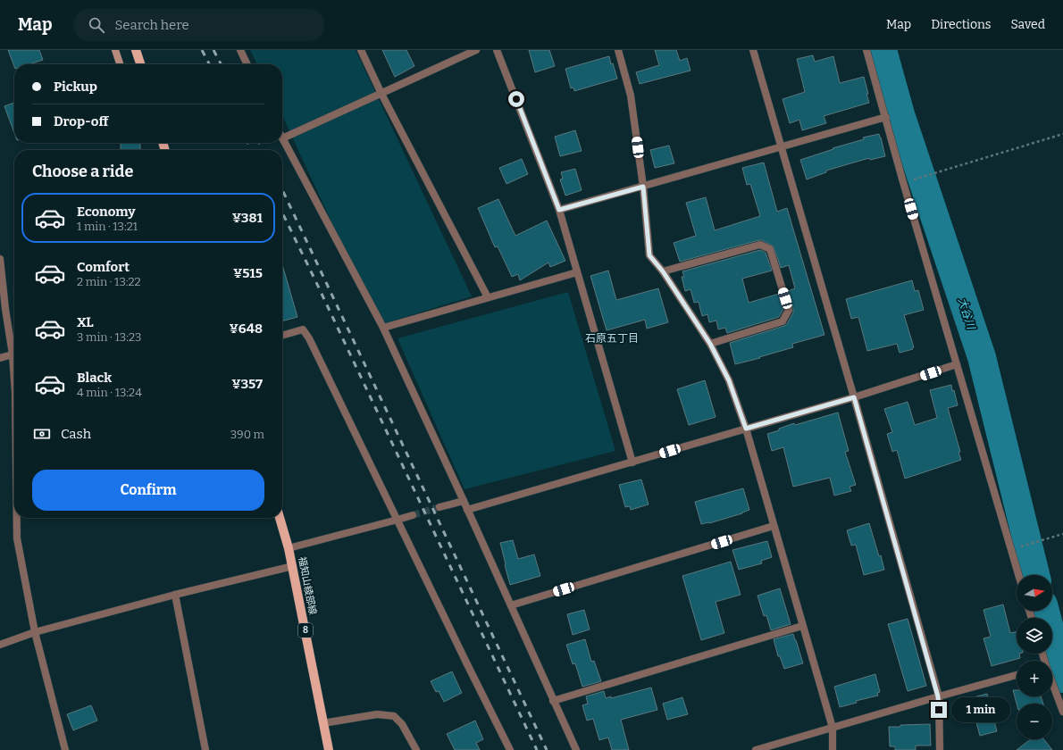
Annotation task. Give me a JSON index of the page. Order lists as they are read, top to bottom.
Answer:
{
  "streets": {
    "main road": ["福知山綾部線", "8"]
  },
  "districts": ["石原五丁目"],
  "water": ["大谷川"],
  "north": "right",
  "page": {
    "header": "Map",
    "search": "Search here",
    "nav": ["Map", "Directions", "Saved"],
    "banner": ["Pickup", "Drop-off"],
    "heading": "Choose a ride",
    "list": [
      {
        "name": "Economy",
        "note": "1 min · 13:21",
        "value": "¥381"
      },
      {
        "name": "Comfort",
        "note": "2 min · 13:22",
        "value": "¥515"
      },
      {
        "name": "XL",
        "note": "3 min · 13:23",
        "value": "¥648"
      },
      {
        "name": "Black",
        "note": "4 min · 13:24",
        "value": "¥357"
      }
    ],
    "pay": ["Cash", "390 m"],
    "buttons": "Confirm",
    "map_buttons": ["+", "−"],
    "bubble": "1 min"
  }
}
